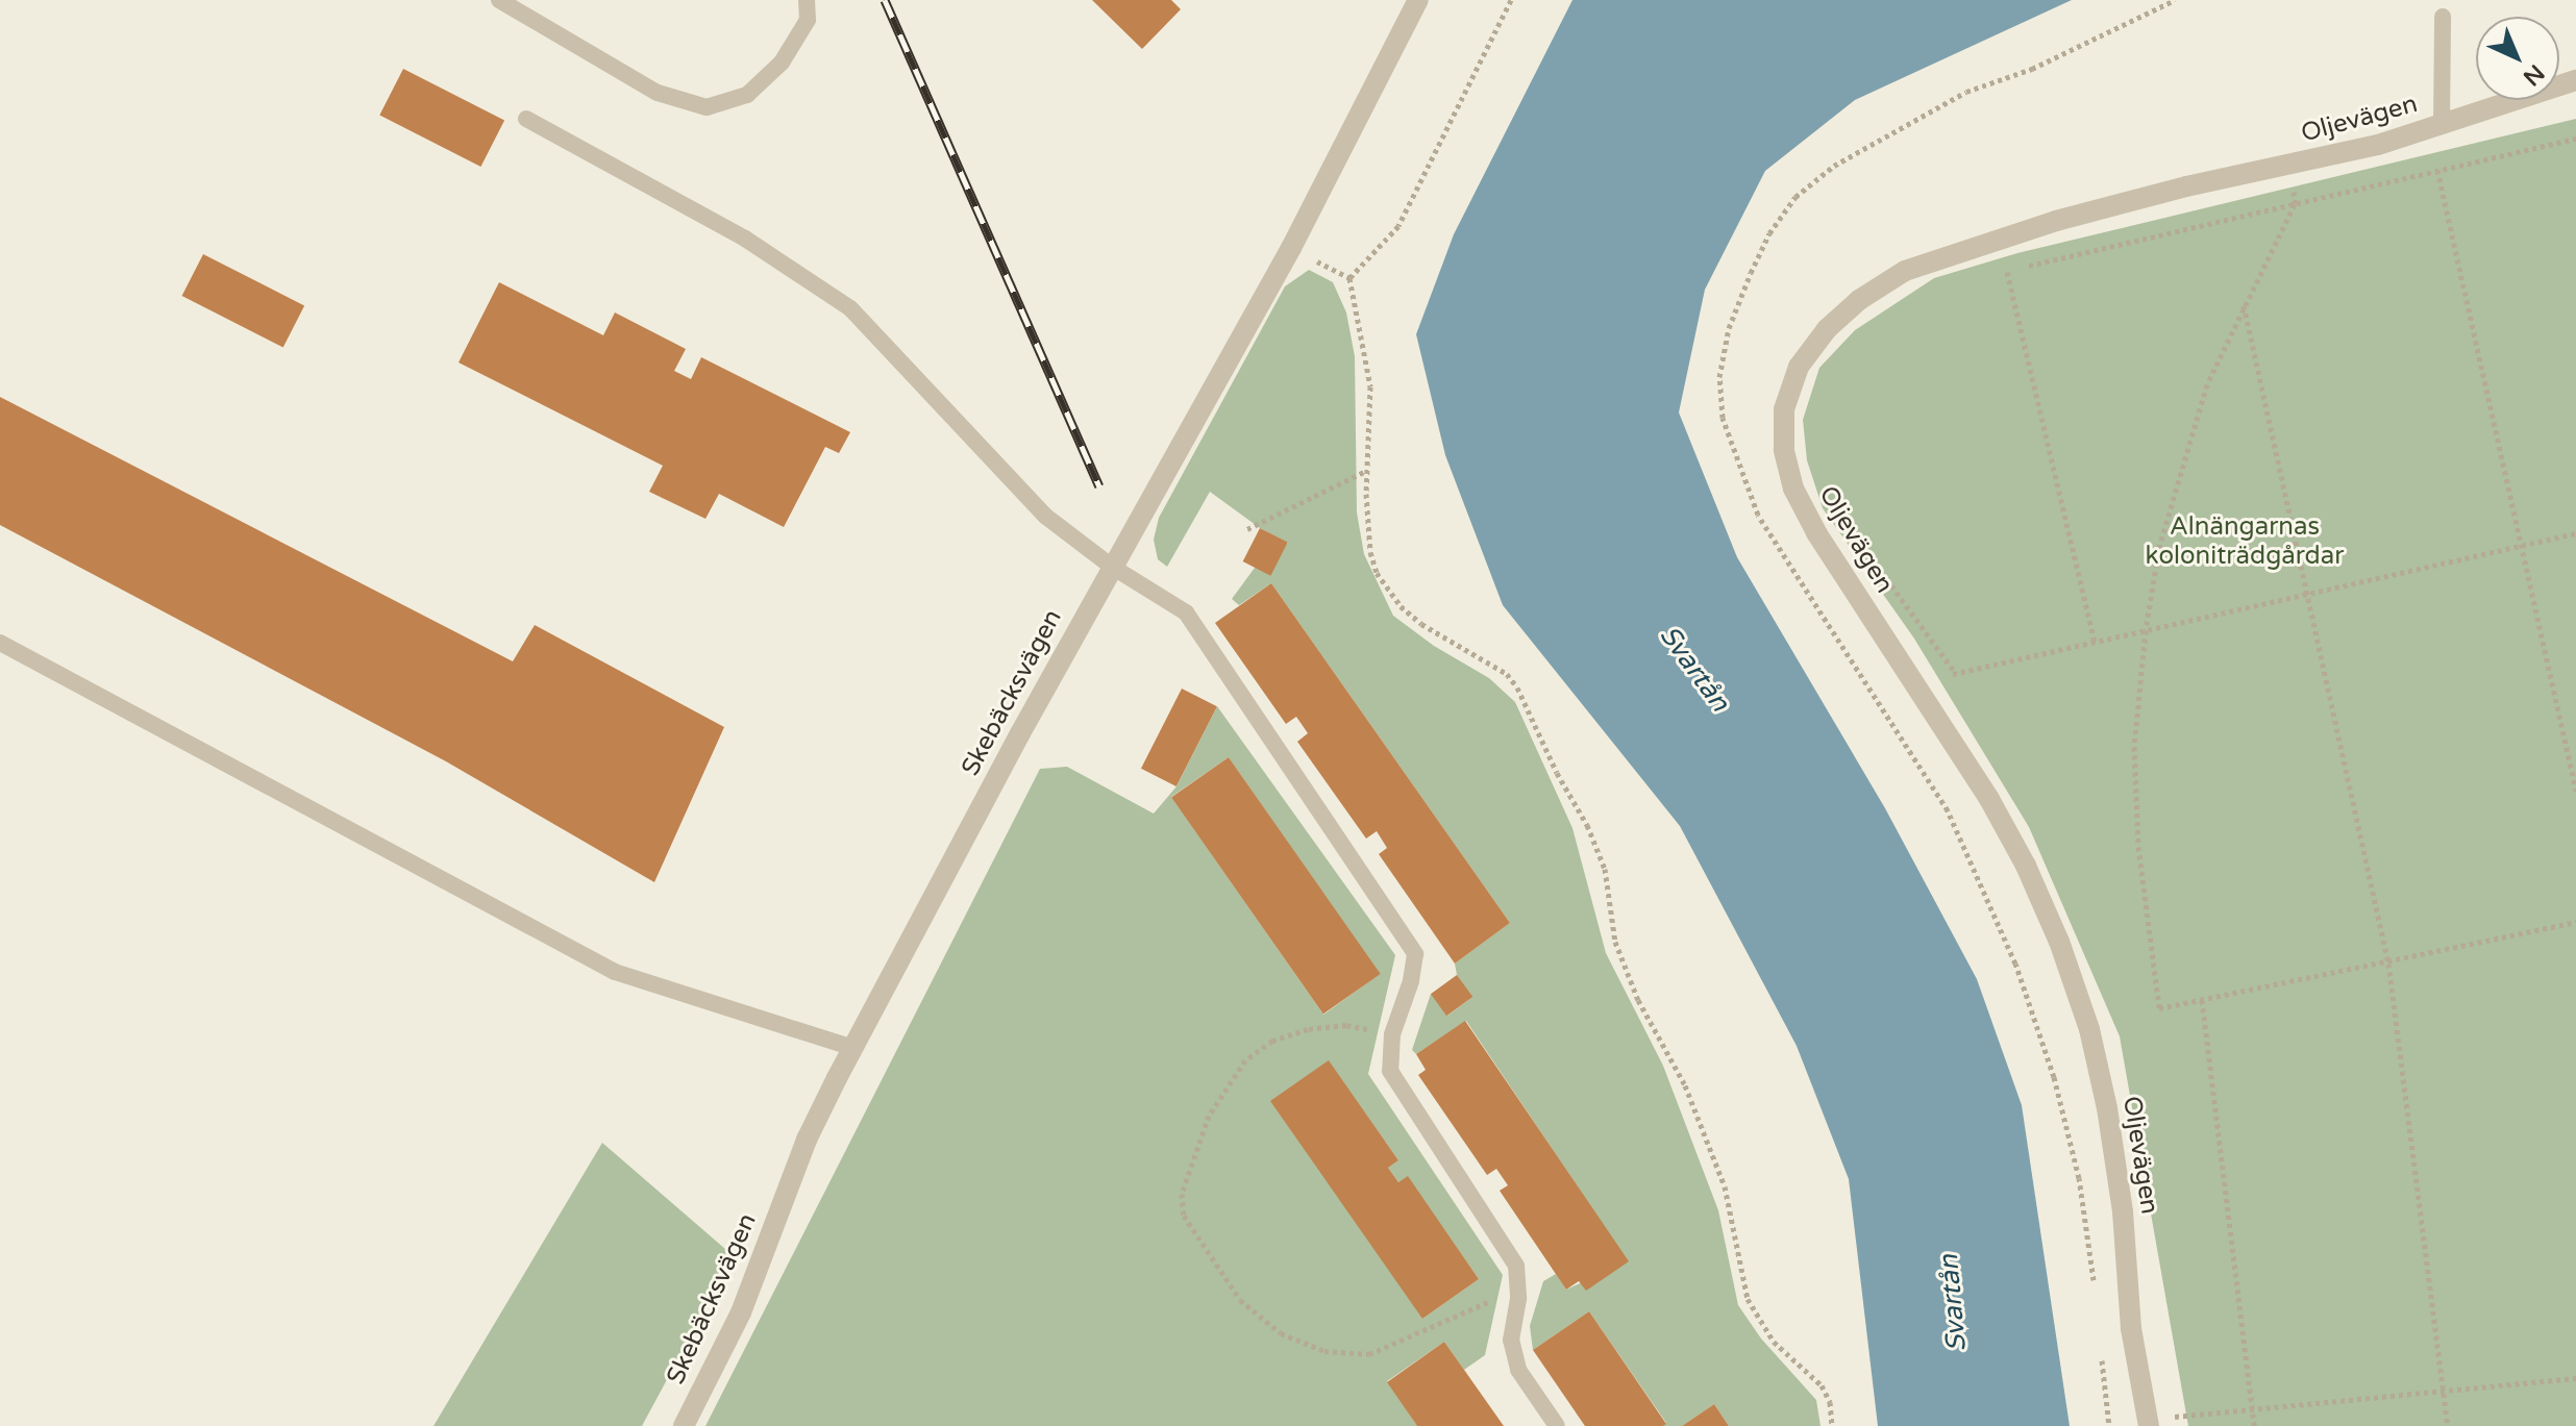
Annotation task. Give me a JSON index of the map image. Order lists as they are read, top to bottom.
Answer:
{
  "streets": {
    "street": ["Oljevägen", "Skebäcksvägen"]
  },
  "water": ["Svartån"],
  "parks": ["Alnängarnas koloniträdgårdar"],
  "north": "bottom right"
}
